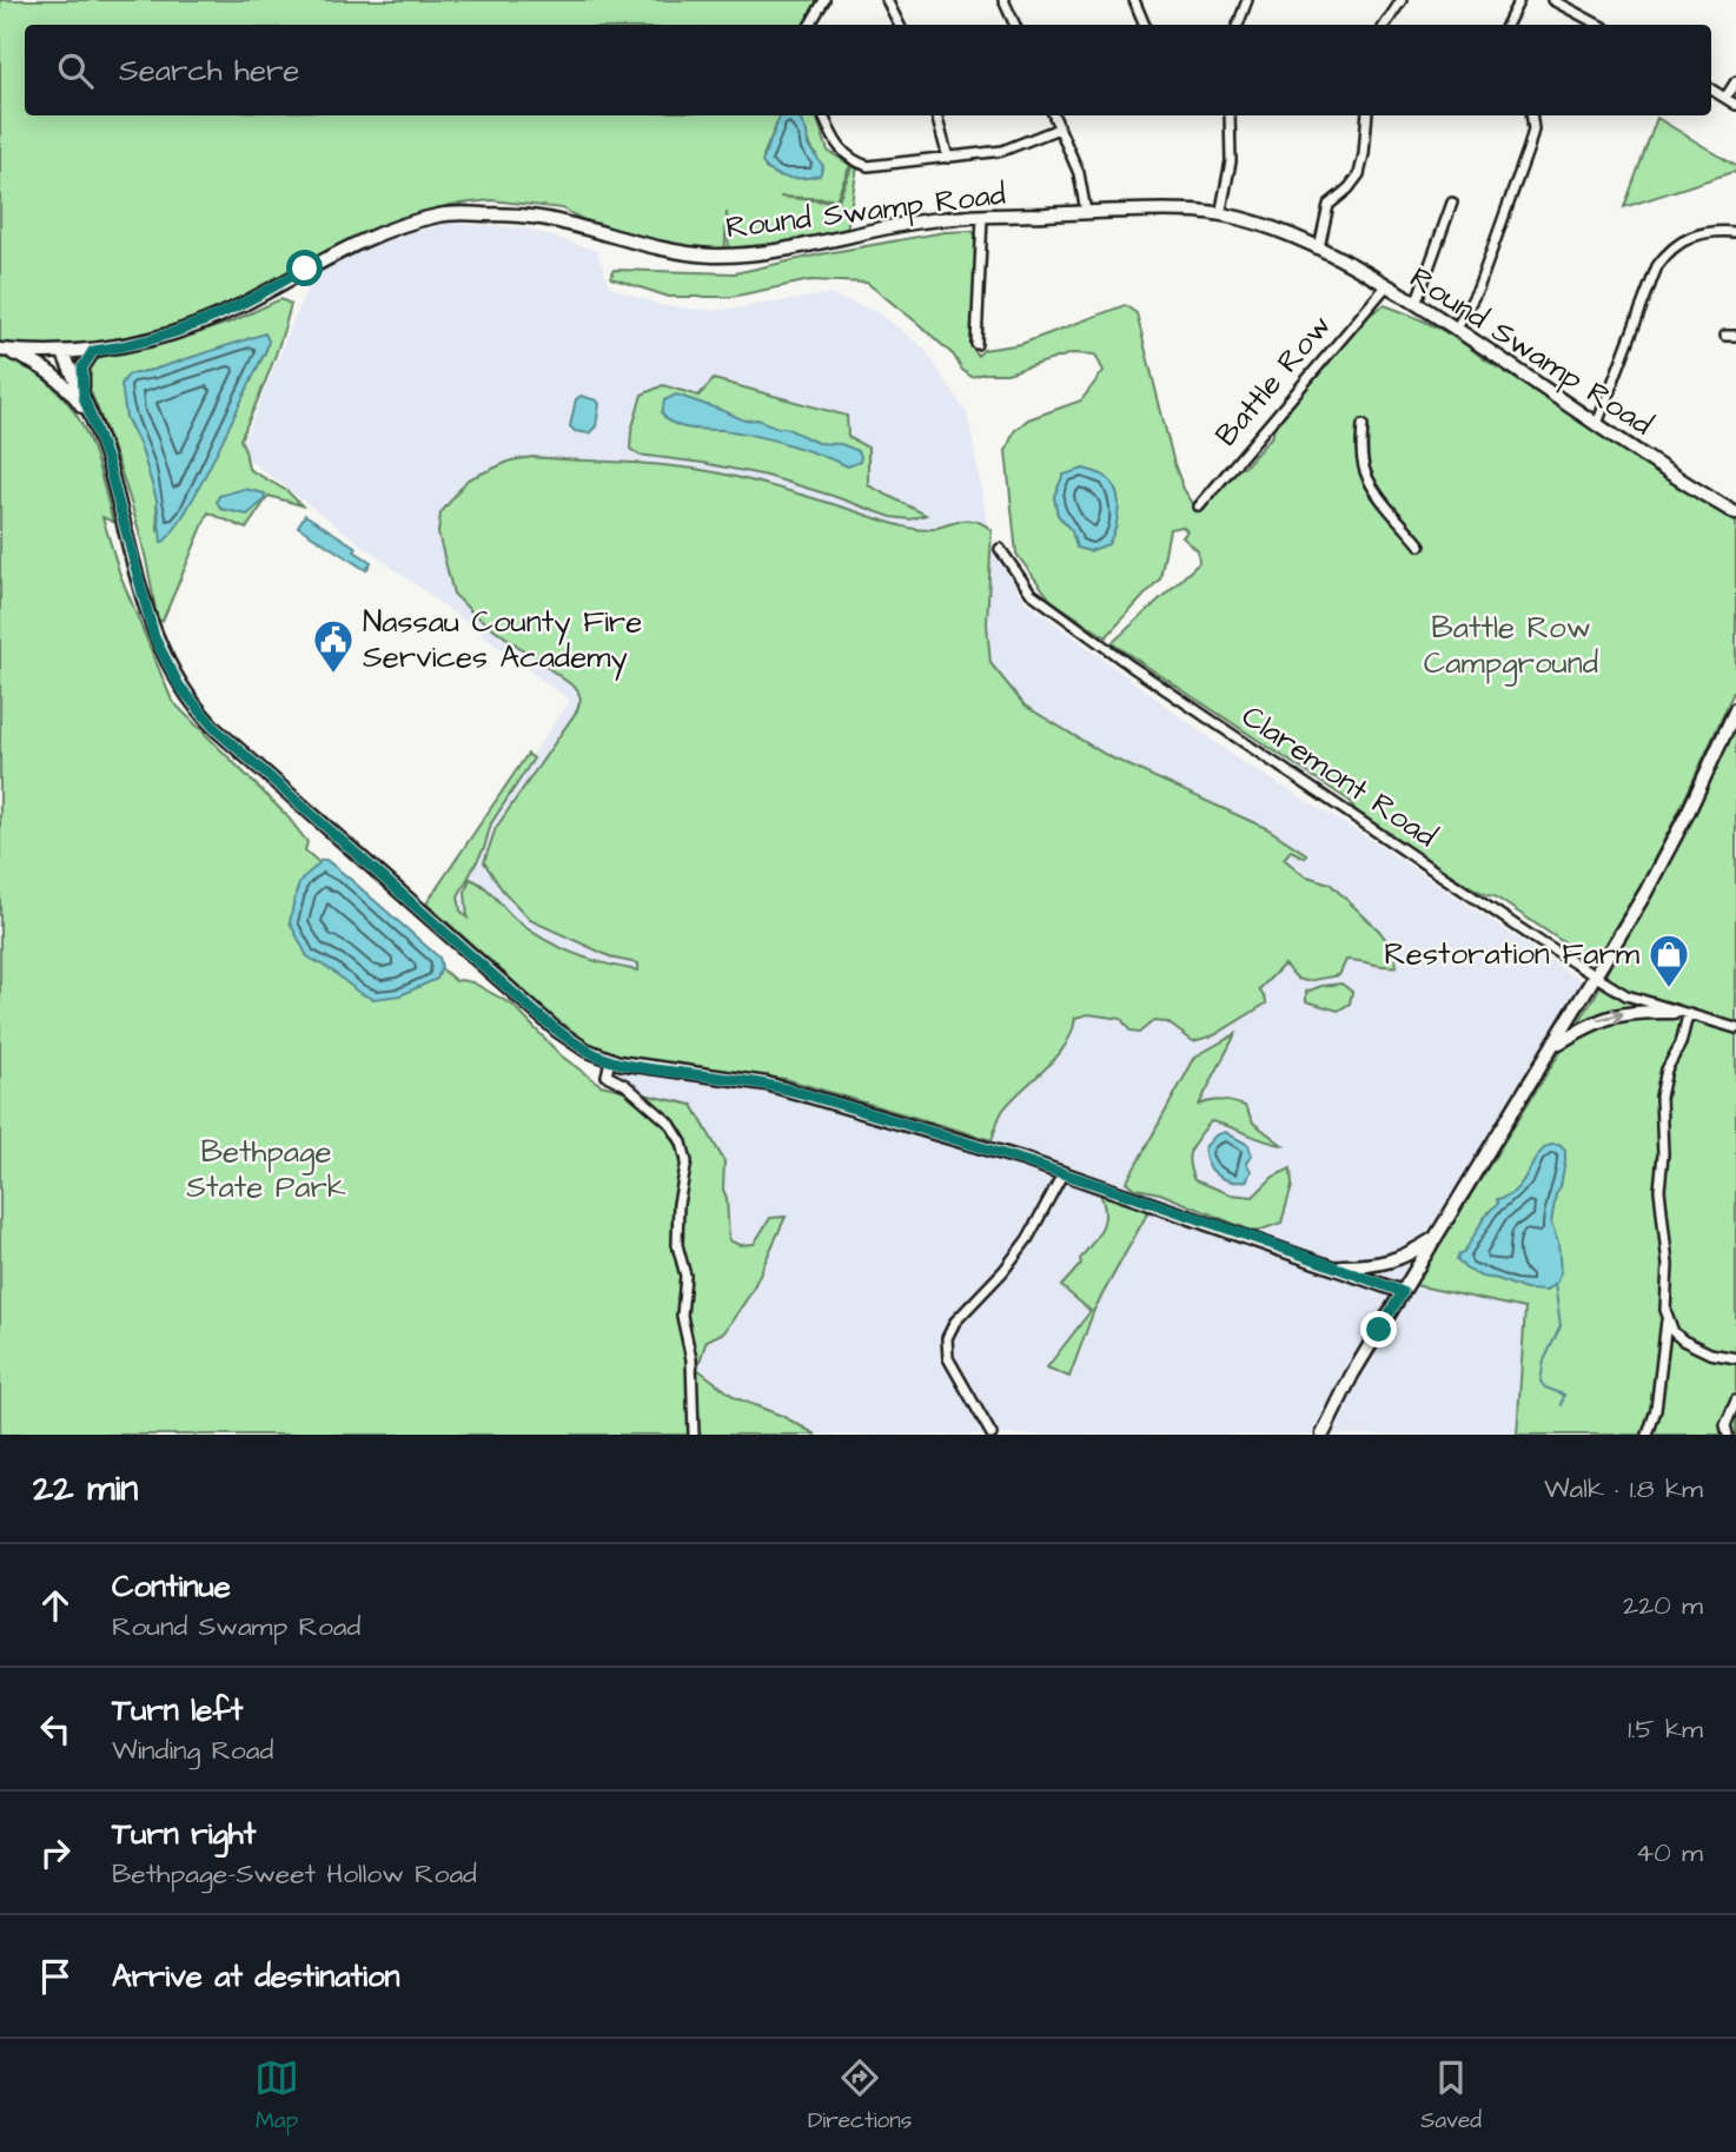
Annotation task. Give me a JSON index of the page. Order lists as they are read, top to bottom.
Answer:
{
  "streets": {
    "main road": ["Round Swamp Road"],
    "street": ["Battle Row", "Claremont Road"]
  },
  "crossings": [
    ["Round Swamp Road", "Battle Row"]
  ],
  "parks": ["Battle Row Campground", "Bethpage State Park"],
  "places": {
    "public building": ["Nassau County Fire Services Academy"],
    "shop": ["Restoration Farm"]
  },
  "page": {
    "search": "Search here",
    "heading": ["22 min", "Walk · 1.8 km"],
    "list": [
      ["Continue", "Round Swamp Road", "220 m"],
      ["Turn left", "Winding Road", "1.5 km"],
      ["Turn right", "Bethpage-Sweet Hollow Road", "40 m"],
      "Arrive at destination"
    ],
    "nav": ["Map", "Directions", "Saved"]
  }
}
